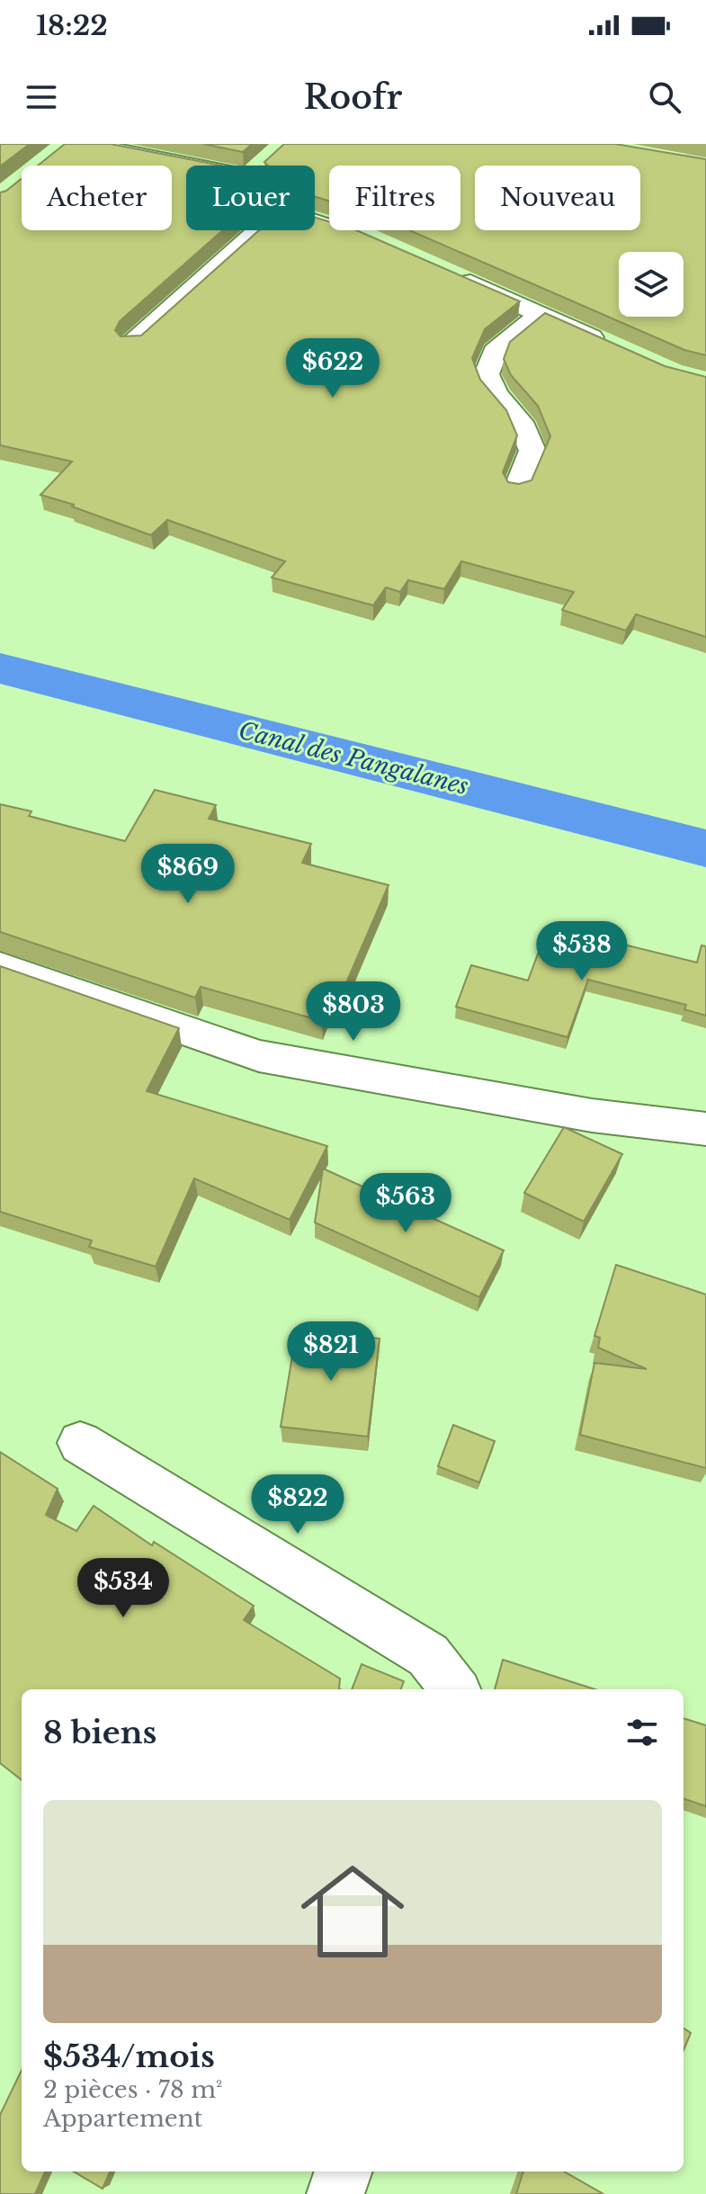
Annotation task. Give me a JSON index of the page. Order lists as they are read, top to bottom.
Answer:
{
  "water": ["Canal des Pangalanes"],
  "page": {
    "status": "18:22",
    "header": "Roofr",
    "chip": [
      "Acheter",
      "Louer",
      "Filtres",
      "Nouveau"
    ],
    "price": [
      "$622",
      "$869",
      "$538",
      "$803",
      "$563",
      "$821",
      "$822",
      "$534"
    ],
    "heading": "8 biens",
    "list": [
      {
        "name": "$534/mois",
        "note": "2 pièces · 78 m² · Appartement"
      }
    ]
  }
}
